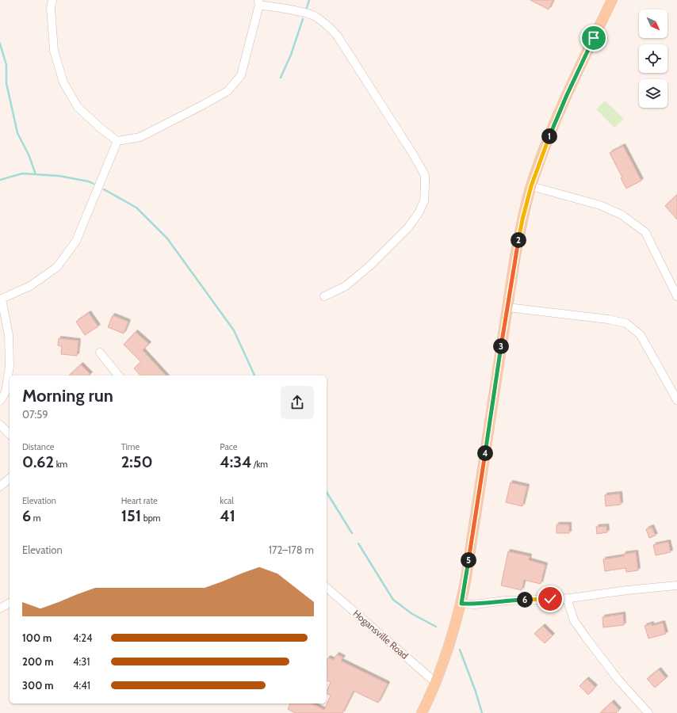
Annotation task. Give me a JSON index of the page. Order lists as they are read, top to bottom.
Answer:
{
  "streets": {
    "street": ["Hogansville Road"]
  },
  "north": "bottom right",
  "page": {
    "pins": [
      "1",
      "2",
      "3",
      "4",
      "5",
      "6"
    ],
    "heading": ["Morning run", "07:59"],
    "stats": [
      ["Distance", "0.62 km"],
      ["Time", "2:50"],
      ["Pace", "4:34 /km"],
      ["Elevation", "6 m"],
      ["Heart rate", "151 bpm"],
      ["kcal", "41"]
    ],
    "chart": ["Elevation", "172–178 m"],
    "list": [
      {
        "name": "100 m",
        "note": "4:24"
      },
      {
        "name": "200 m",
        "note": "4:31"
      },
      {
        "name": "300 m",
        "note": "4:41"
      }
    ]
  }
}
